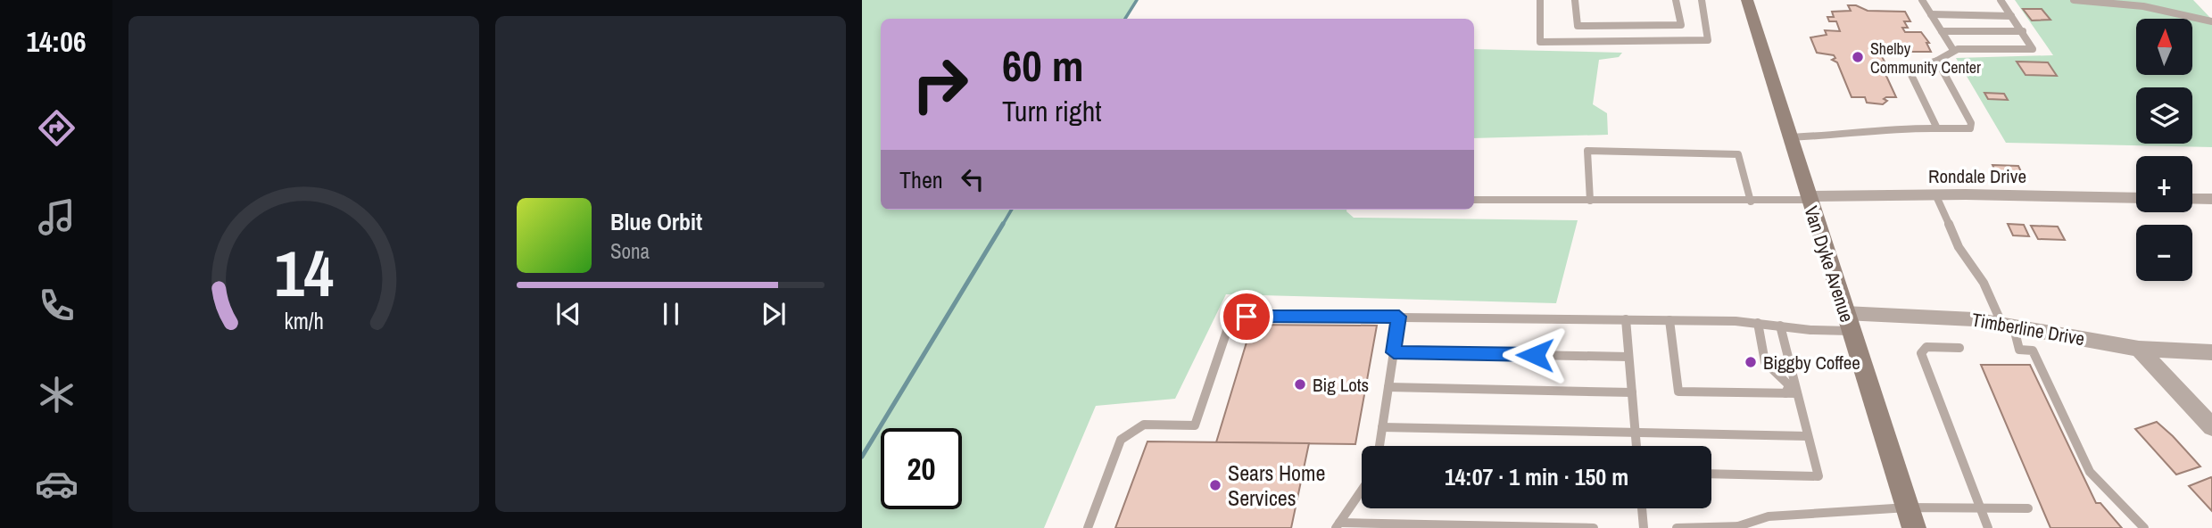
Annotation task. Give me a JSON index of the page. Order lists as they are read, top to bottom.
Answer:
{
  "streets": {
    "main road": ["Van Dyke Avenue"],
    "street": ["Rondale Drive", "Timberline Drive"]
  },
  "crossings": [
    ["Rondale Drive", "Van Dyke Avenue"],
    ["Van Dyke Avenue", "Timberline Drive"]
  ],
  "places": [
    "Shelby Community Center",
    "Biggby Coffee",
    "Big Lots",
    "Sears Home Services"
  ],
  "north": "top",
  "page": {
    "tabs": "14:06",
    "map_buttons": ["+", "−"],
    "turn": ["60 m", "Turn right"],
    "then": "Then",
    "song": ["Blue Orbit", "Sona"],
    "limit": "20",
    "trip": "14:07 · 1 min · 150 m",
    "gauge": ["14", "km/h"]
  }
}
